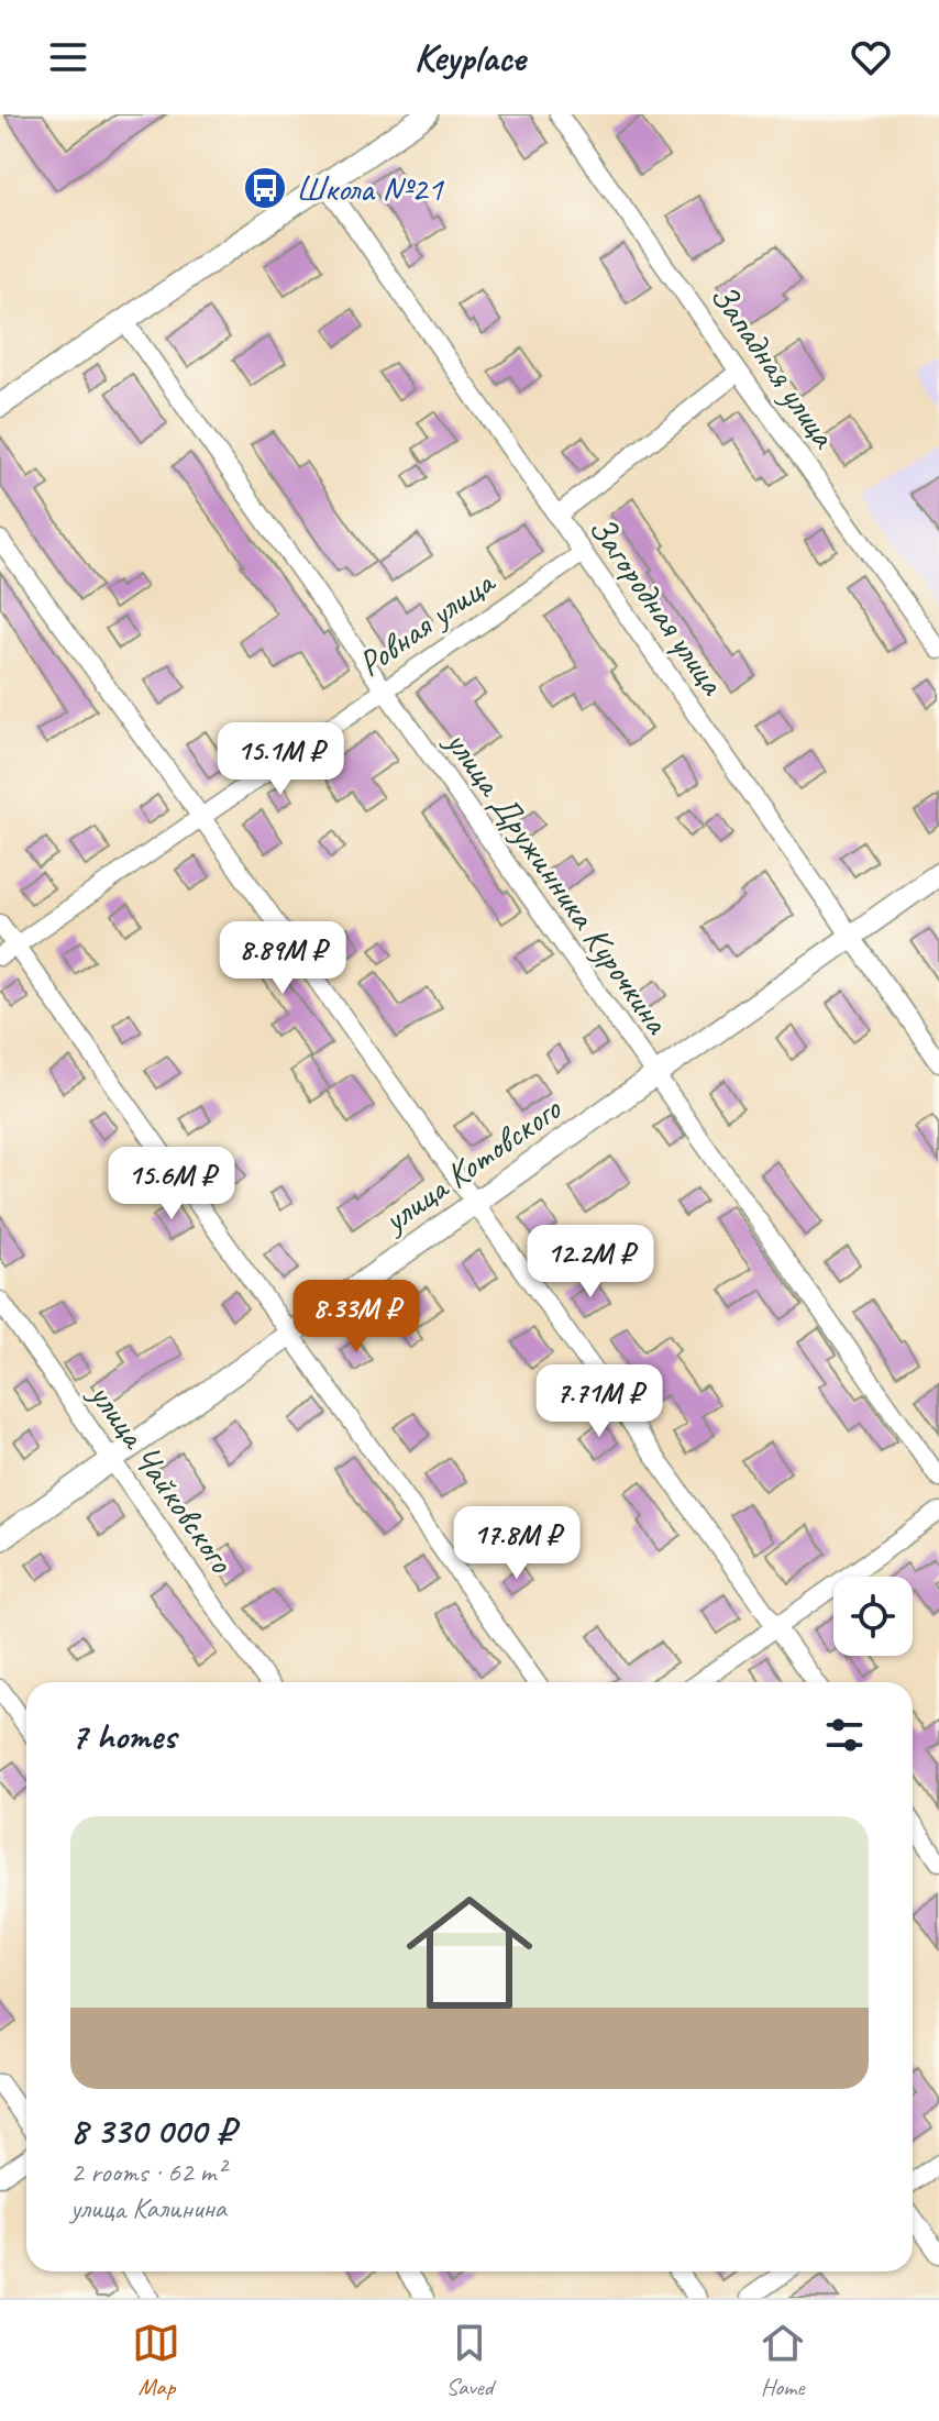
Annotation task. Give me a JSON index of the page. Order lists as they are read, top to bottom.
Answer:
{
  "streets": {
    "street": [
      "Западная улица",
      "Загородная улица",
      "Ровная улица",
      "улица Дружинника Курочкина",
      "улица Котовского",
      "улица Чайковского"
    ]
  },
  "crossings": [
    ["Загородная улица", "Ровная улица"],
    ["Загородная улица", "улица Котовского"],
    ["Ровная улица", "улица Дружинника Курочкина"],
    ["улица Дружинника Курочкина", "улица Котовского"],
    ["улица Котовского", "улица Чайковского"]
  ],
  "places": {
    "bus stop": ["Школа №21"]
  },
  "page": {
    "header": "Keyplace",
    "price": [
      "15.1M ₽",
      "8.89M ₽",
      "15.6M ₽",
      "12.2M ₽",
      "8.33M ₽",
      "7.71M ₽",
      "17.8M ₽"
    ],
    "heading": "7 homes",
    "list": [
      {
        "name": "8 330 000 ₽",
        "note": "2 rooms · 62 m² · улица Калинина"
      }
    ],
    "tabs": ["Map", "Saved", "Home"]
  }
}
